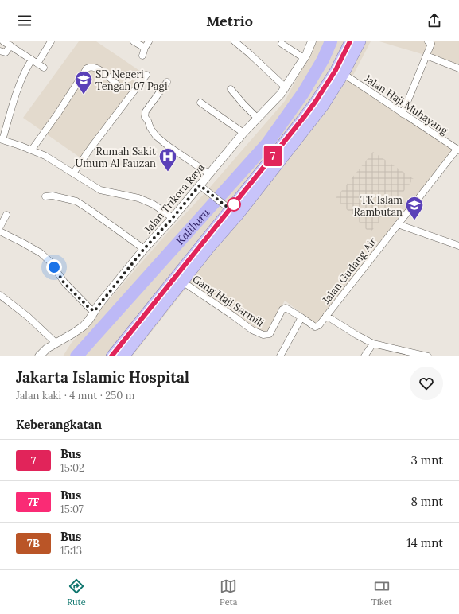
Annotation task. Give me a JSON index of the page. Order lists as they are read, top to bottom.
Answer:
{
  "streets": {
    "street": [
      "Jalan Haji Muhayang",
      "Jalan Trikora Raya",
      "Jalan Gudang Air",
      "Gang Haji Sarmili"
    ]
  },
  "crossings": [
    ["Jalan Haji Muhayang", "Jalan Gudang Air"]
  ],
  "water": ["Kalibaru"],
  "places": {
    "school or university": ["SD Negeri Tengah 07 Pagi", "TK Islam Rambutan"],
    "hospital": ["Rumah Sakit Umum Al Fauzan"]
  },
  "lines": ["bus line 7"],
  "page": {
    "header": "Metrio",
    "on_map": "7",
    "heading": [
      ["Jakarta Islamic Hospital", "Jalan kaki · 4 mnt · 250 m"],
      "Keberangkatan"
    ],
    "list": [
      {
        "mark": "7",
        "name": "Bus",
        "note": "15:02",
        "value": "3 mnt"
      },
      {
        "mark": "7F",
        "name": "Bus",
        "note": "15:07",
        "value": "8 mnt"
      },
      {
        "mark": "7B",
        "name": "Bus",
        "note": "15:13",
        "value": "14 mnt"
      }
    ],
    "tabs": ["Rute", "Peta", "Tiket"]
  }
}
